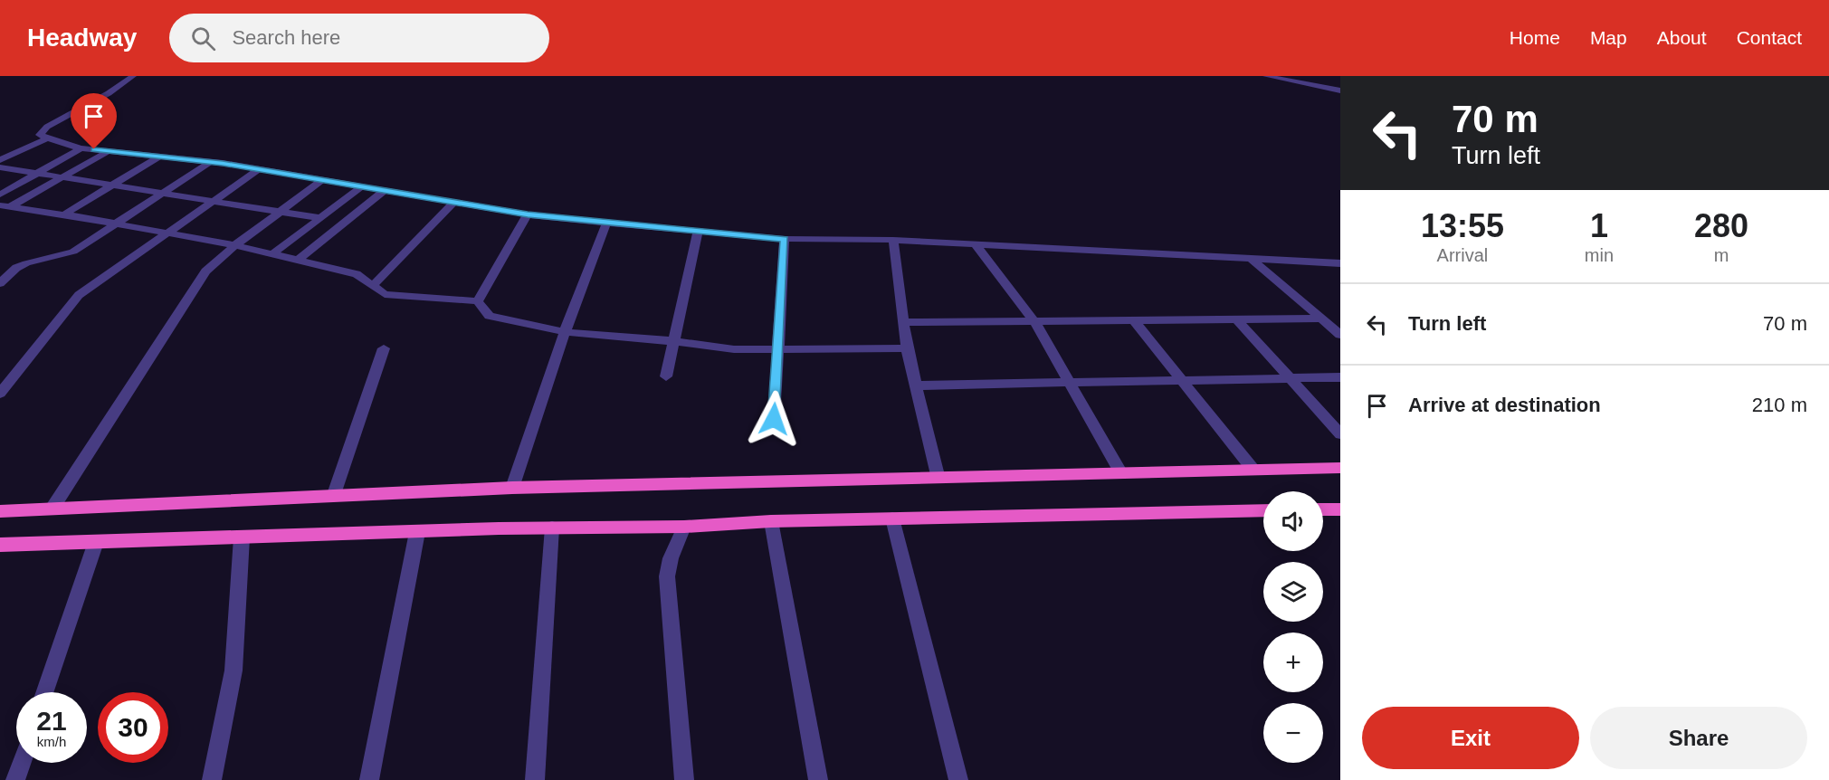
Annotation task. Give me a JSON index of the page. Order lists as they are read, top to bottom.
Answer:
{
  "page": {
    "header": "Headway",
    "search": "Search here",
    "nav": [
      "Home",
      "Map",
      "About",
      "Contact"
    ],
    "turn": ["70 m", "Turn left"],
    "eta": [
      "13:55",
      "Arrival",
      "1",
      "min",
      "280",
      "m"
    ],
    "list": [
      {
        "name": "Turn left",
        "value": "70 m"
      },
      {
        "name": "Arrive at destination",
        "value": "210 m"
      }
    ],
    "map_buttons": ["+", "−"],
    "speed": "21 km/h",
    "limit": "30",
    "buttons": ["Exit", "Share"]
  }
}
